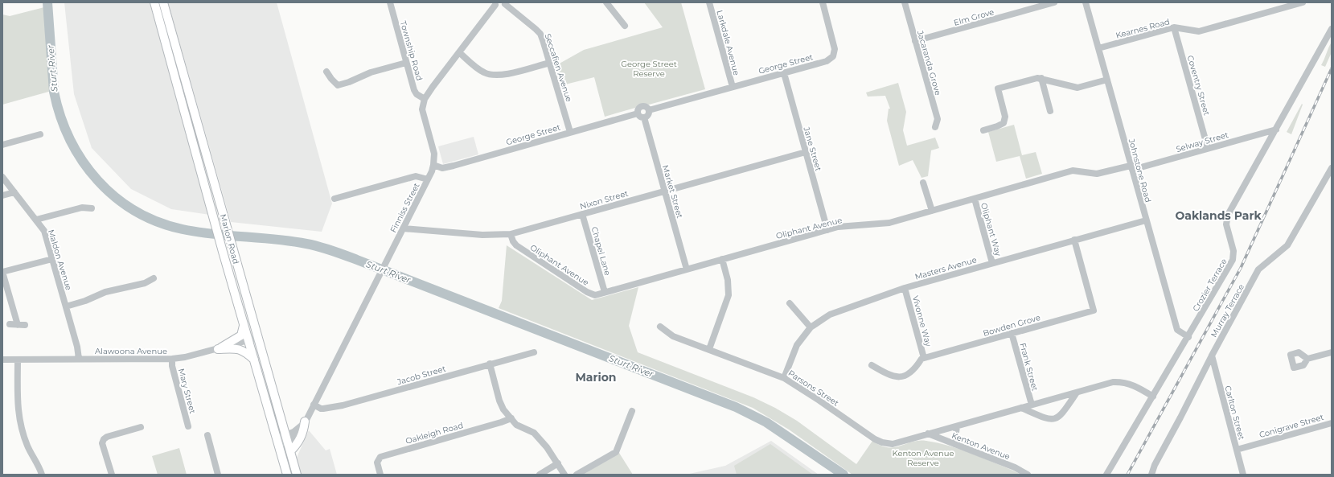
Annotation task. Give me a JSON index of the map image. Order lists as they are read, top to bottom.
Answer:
{
  "streets": {
    "main road": ["Marion Road"],
    "street": [
      "Elm Grove",
      "Kearnes Road",
      "Larkdale Avenue",
      "Township Road",
      "Jacaranda Grove",
      "George Street",
      "Seccafien Avenue",
      "Coventry Street",
      "Selway Street",
      "Jane Street",
      "Johnstone Road",
      "Market Street",
      "Nixon Street",
      "Finniss Street",
      "Oliphant Avenue",
      "Oliphant Way",
      "Chapel Lane",
      "Maldon Avenue",
      "Masters Avenue",
      "Crozier Terrace",
      "Murray Terrace",
      "Vivonne Way",
      "Bowden Grove",
      "Alawoona Avenue",
      "Frank Street",
      "Jacob Street",
      "Parsons Street",
      "Mary Street",
      "Carlton Street",
      "Conigrave Street",
      "Oakleigh Road",
      "Kenton Avenue"
    ]
  },
  "crossings": [
    ["Elm Grove", "Jacaranda Grove"],
    ["Kearnes Road", "Coventry Street"],
    ["Kearnes Road", "Johnstone Road"],
    ["Larkdale Avenue", "George Street"],
    ["Township Road", "Finniss Street"],
    ["George Street", "Seccafien Avenue"],
    ["George Street", "Jane Street"],
    ["George Street", "Market Street"],
    ["George Street", "Finniss Street"],
    ["Coventry Street", "Selway Street"],
    ["Selway Street", "Johnstone Road"],
    ["Selway Street", "Oliphant Avenue"],
    ["Selway Street", "Crozier Terrace"],
    ["Jane Street", "Nixon Street"],
    ["Jane Street", "Oliphant Avenue"],
    ["Johnstone Road", "Oliphant Avenue"],
    ["Johnstone Road", "Masters Avenue"],
    ["Johnstone Road", "Crozier Terrace"],
    ["Market Street", "Nixon Street"],
    ["Market Street", "Oliphant Avenue"],
    ["Nixon Street", "Finniss Street"],
    ["Nixon Street", "Oliphant Avenue"],
    ["Nixon Street", "Chapel Lane"],
    ["Finniss Street", "Marion Road"],
    ["Finniss Street", "Jacob Street"],
    ["Oliphant Avenue", "Oliphant Way"],
    ["Oliphant Avenue", "Chapel Lane"],
    ["Oliphant Way", "Masters Avenue"],
    ["Marion Road", "Alawoona Avenue"],
    ["Maldon Avenue", "Alawoona Avenue"],
    ["Masters Avenue", "Vivonne Way"],
    ["Masters Avenue", "Bowden Grove"],
    ["Masters Avenue", "Parsons Street"],
    ["Crozier Terrace", "Parsons Street"],
    ["Murray Terrace", "Carlton Street"],
    ["Vivonne Way", "Bowden Grove"],
    ["Bowden Grove", "Frank Street"],
    ["Alawoona Avenue", "Mary Street"],
    ["Frank Street", "Parsons Street"],
    ["Parsons Street", "Kenton Avenue"],
    ["Carlton Street", "Conigrave Street"]
  ],
  "districts": ["Oaklands Park", "Marion"],
  "water": ["Sturt River"],
  "parks": ["George Street Reserve", "Kenton Avenue Reserve"]
}
